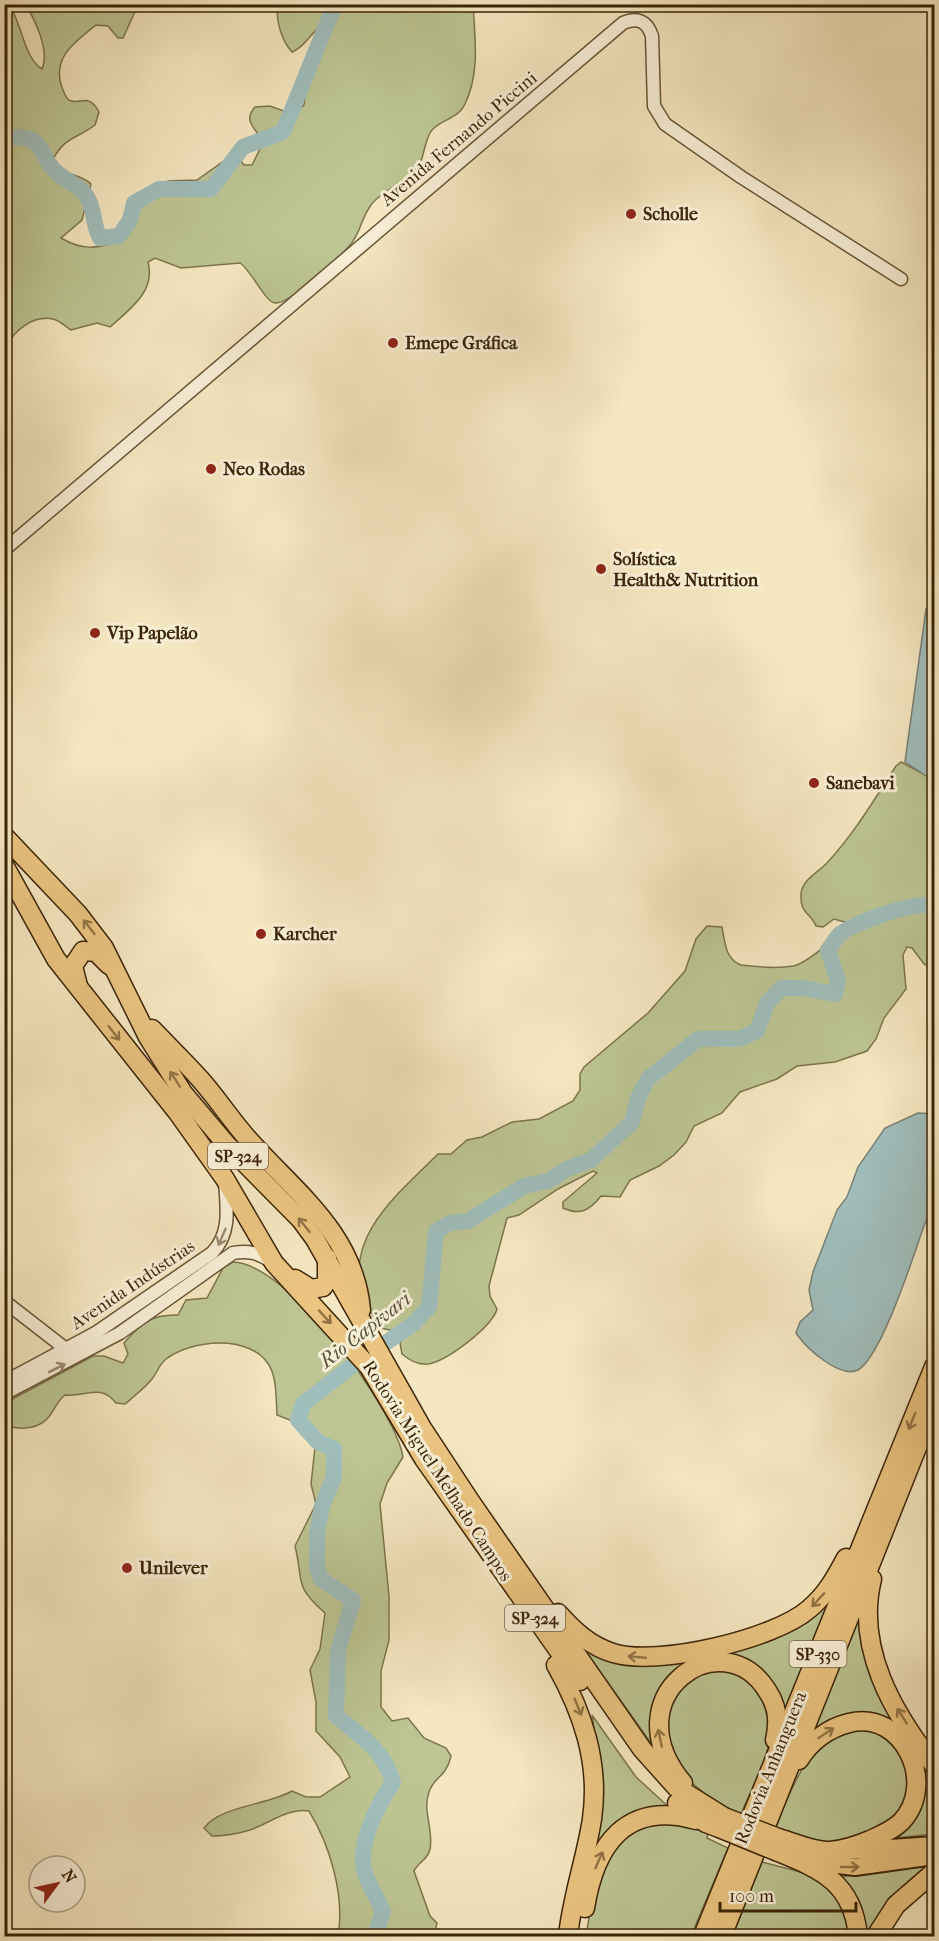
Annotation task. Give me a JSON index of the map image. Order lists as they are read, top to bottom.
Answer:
{
  "streets": {
    "highway": [
      "SP-324",
      "Rodovia Miguel Melhado Campos",
      "SP-330",
      "Rodovia Anhanguera"
    ],
    "street": ["Avenida Fernando Piccini", "Avenida Indústrias"]
  },
  "crossings": [
    ["Avenida Indústrias", "Rodovia Miguel Melhado Campos"]
  ],
  "water": ["Rio Capivari"],
  "places": [
    "Scholle",
    "Emepe Gráfica",
    "Neo Rodas",
    "Solística Health& Nutrition",
    "Vip Papelão",
    "Sanebavi",
    "Karcher",
    "Unilever"
  ],
  "scale_bar": "100 m",
  "north": "top right"
}
